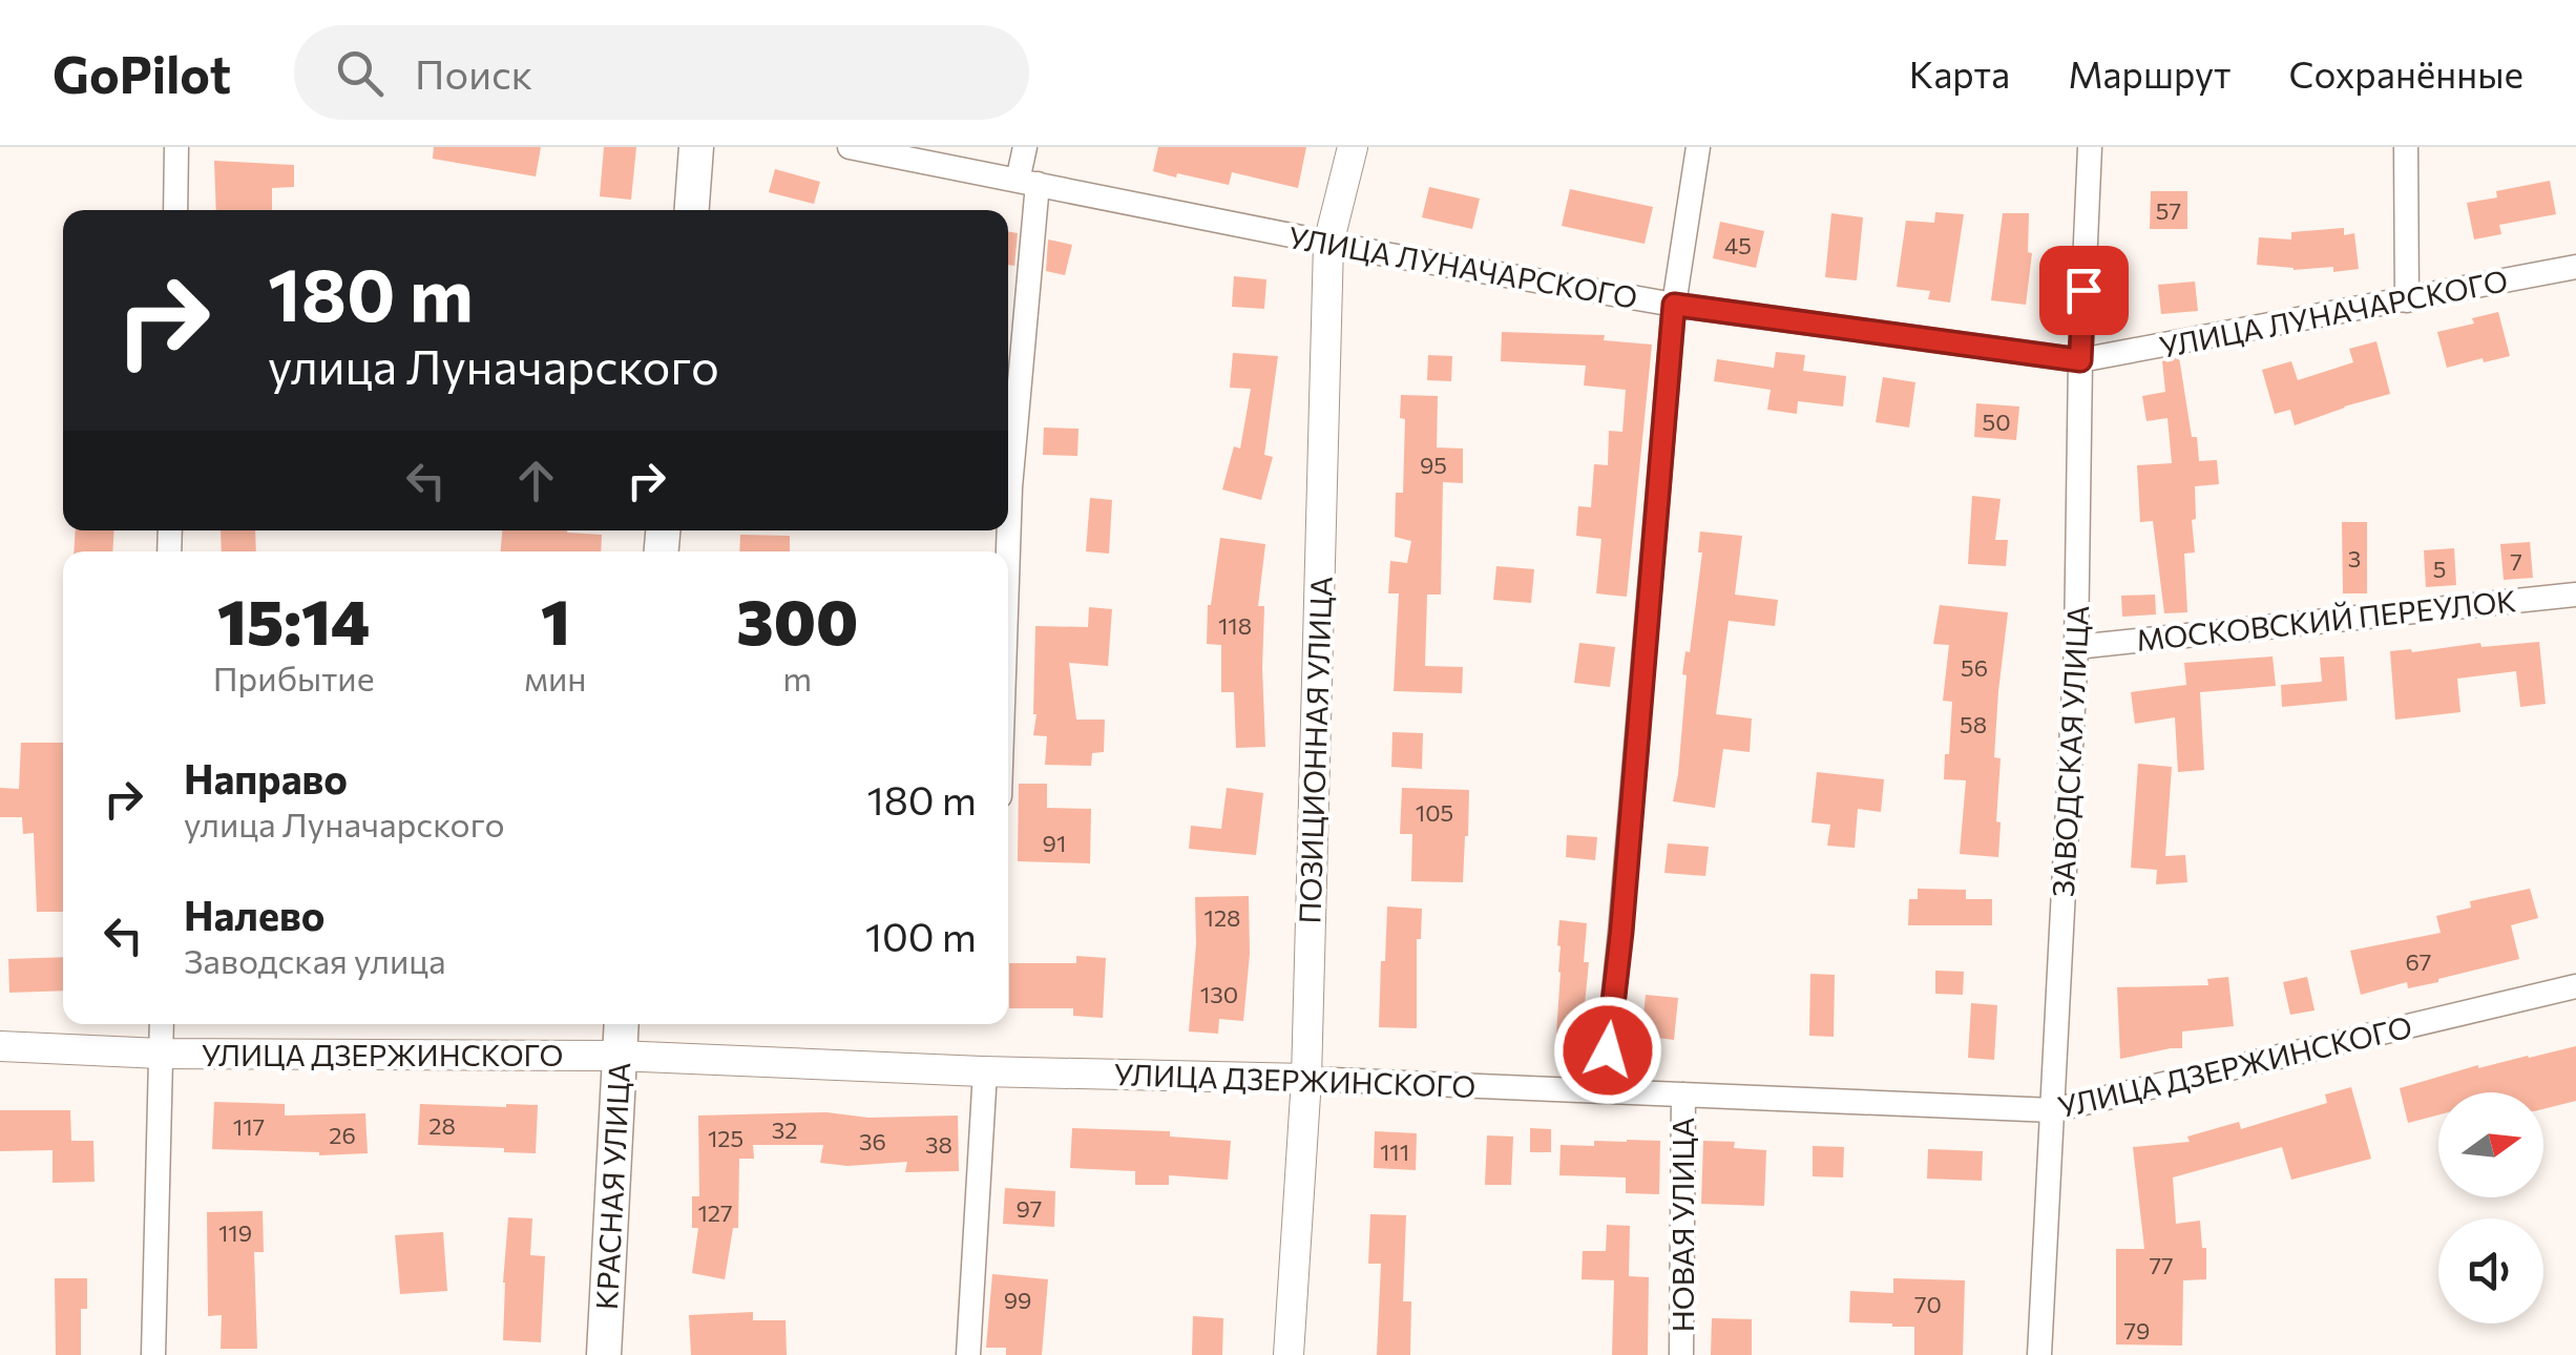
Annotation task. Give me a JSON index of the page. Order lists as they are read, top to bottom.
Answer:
{
  "streets": {
    "main road": ["КРАСНАЯ УЛИЦА"],
    "street": [
      "УЛИЦА ЛУНАЧАРСКОГО",
      "МОСКОВСКИЙ ПЕРЕУЛОК",
      "ПОЗИЦИОННАЯ УЛИЦА",
      "ЗАВОДСКАЯ УЛИЦА",
      "УЛИЦА ДЗЕРЖИНСКОГО",
      "НОВАЯ УЛИЦА"
    ]
  },
  "crossings": [
    ["УЛИЦА ЛУНАЧАРСКОГО", "ПОЗИЦИОННАЯ УЛИЦА"],
    ["УЛИЦА ЛУНАЧАРСКОГО", "ЗАВОДСКАЯ УЛИЦА"],
    ["МОСКОВСКИЙ ПЕРЕУЛОК", "ЗАВОДСКАЯ УЛИЦА"],
    ["ПОЗИЦИОННАЯ УЛИЦА", "УЛИЦА ДЗЕРЖИНСКОГО"],
    ["ЗАВОДСКАЯ УЛИЦА", "УЛИЦА ДЗЕРЖИНСКОГО"],
    ["УЛИЦА ДЗЕРЖИНСКОГО", "КРАСНАЯ УЛИЦА"],
    ["УЛИЦА ДЗЕРЖИНСКОГО", "НОВАЯ УЛИЦА"]
  ],
  "house_numbers": [
    "57",
    "45",
    "50",
    "95",
    "3",
    "7",
    "5",
    "118",
    "56",
    "58",
    "105",
    "91",
    "128",
    "67",
    "130",
    "28",
    "117",
    "32",
    "26",
    "125",
    "36",
    "38",
    "111",
    "97",
    "127",
    "119",
    "77",
    "99",
    "70",
    "79"
  ],
  "north": "right",
  "page": {
    "header": "GoPilot",
    "search": "Поиск",
    "nav": ["Карта", "Маршрут", "Сохранённые"],
    "turn": ["180 m", "улица Луначарского"],
    "eta": [
      "15:14",
      "Прибытие",
      "1",
      "мин",
      "300",
      "m"
    ],
    "list": [
      {
        "name": "Направо",
        "note": "улица Луначарского",
        "value": "180 m"
      },
      {
        "name": "Налево",
        "note": "Заводская улица",
        "value": "100 m"
      }
    ]
  }
}
